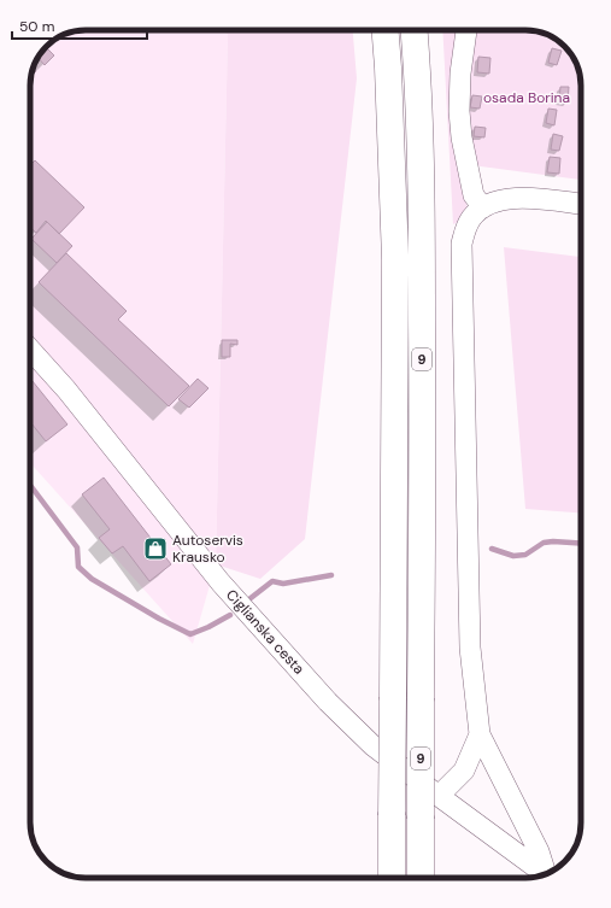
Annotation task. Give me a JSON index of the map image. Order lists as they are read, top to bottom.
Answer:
{
  "streets": {
    "main road": ["9"],
    "street": ["Ciglianska cesta"]
  },
  "parks": ["osada Borina"],
  "places": {
    "shop": ["Autoservis Krausko"]
  },
  "scale_bar": "50 m"
}
